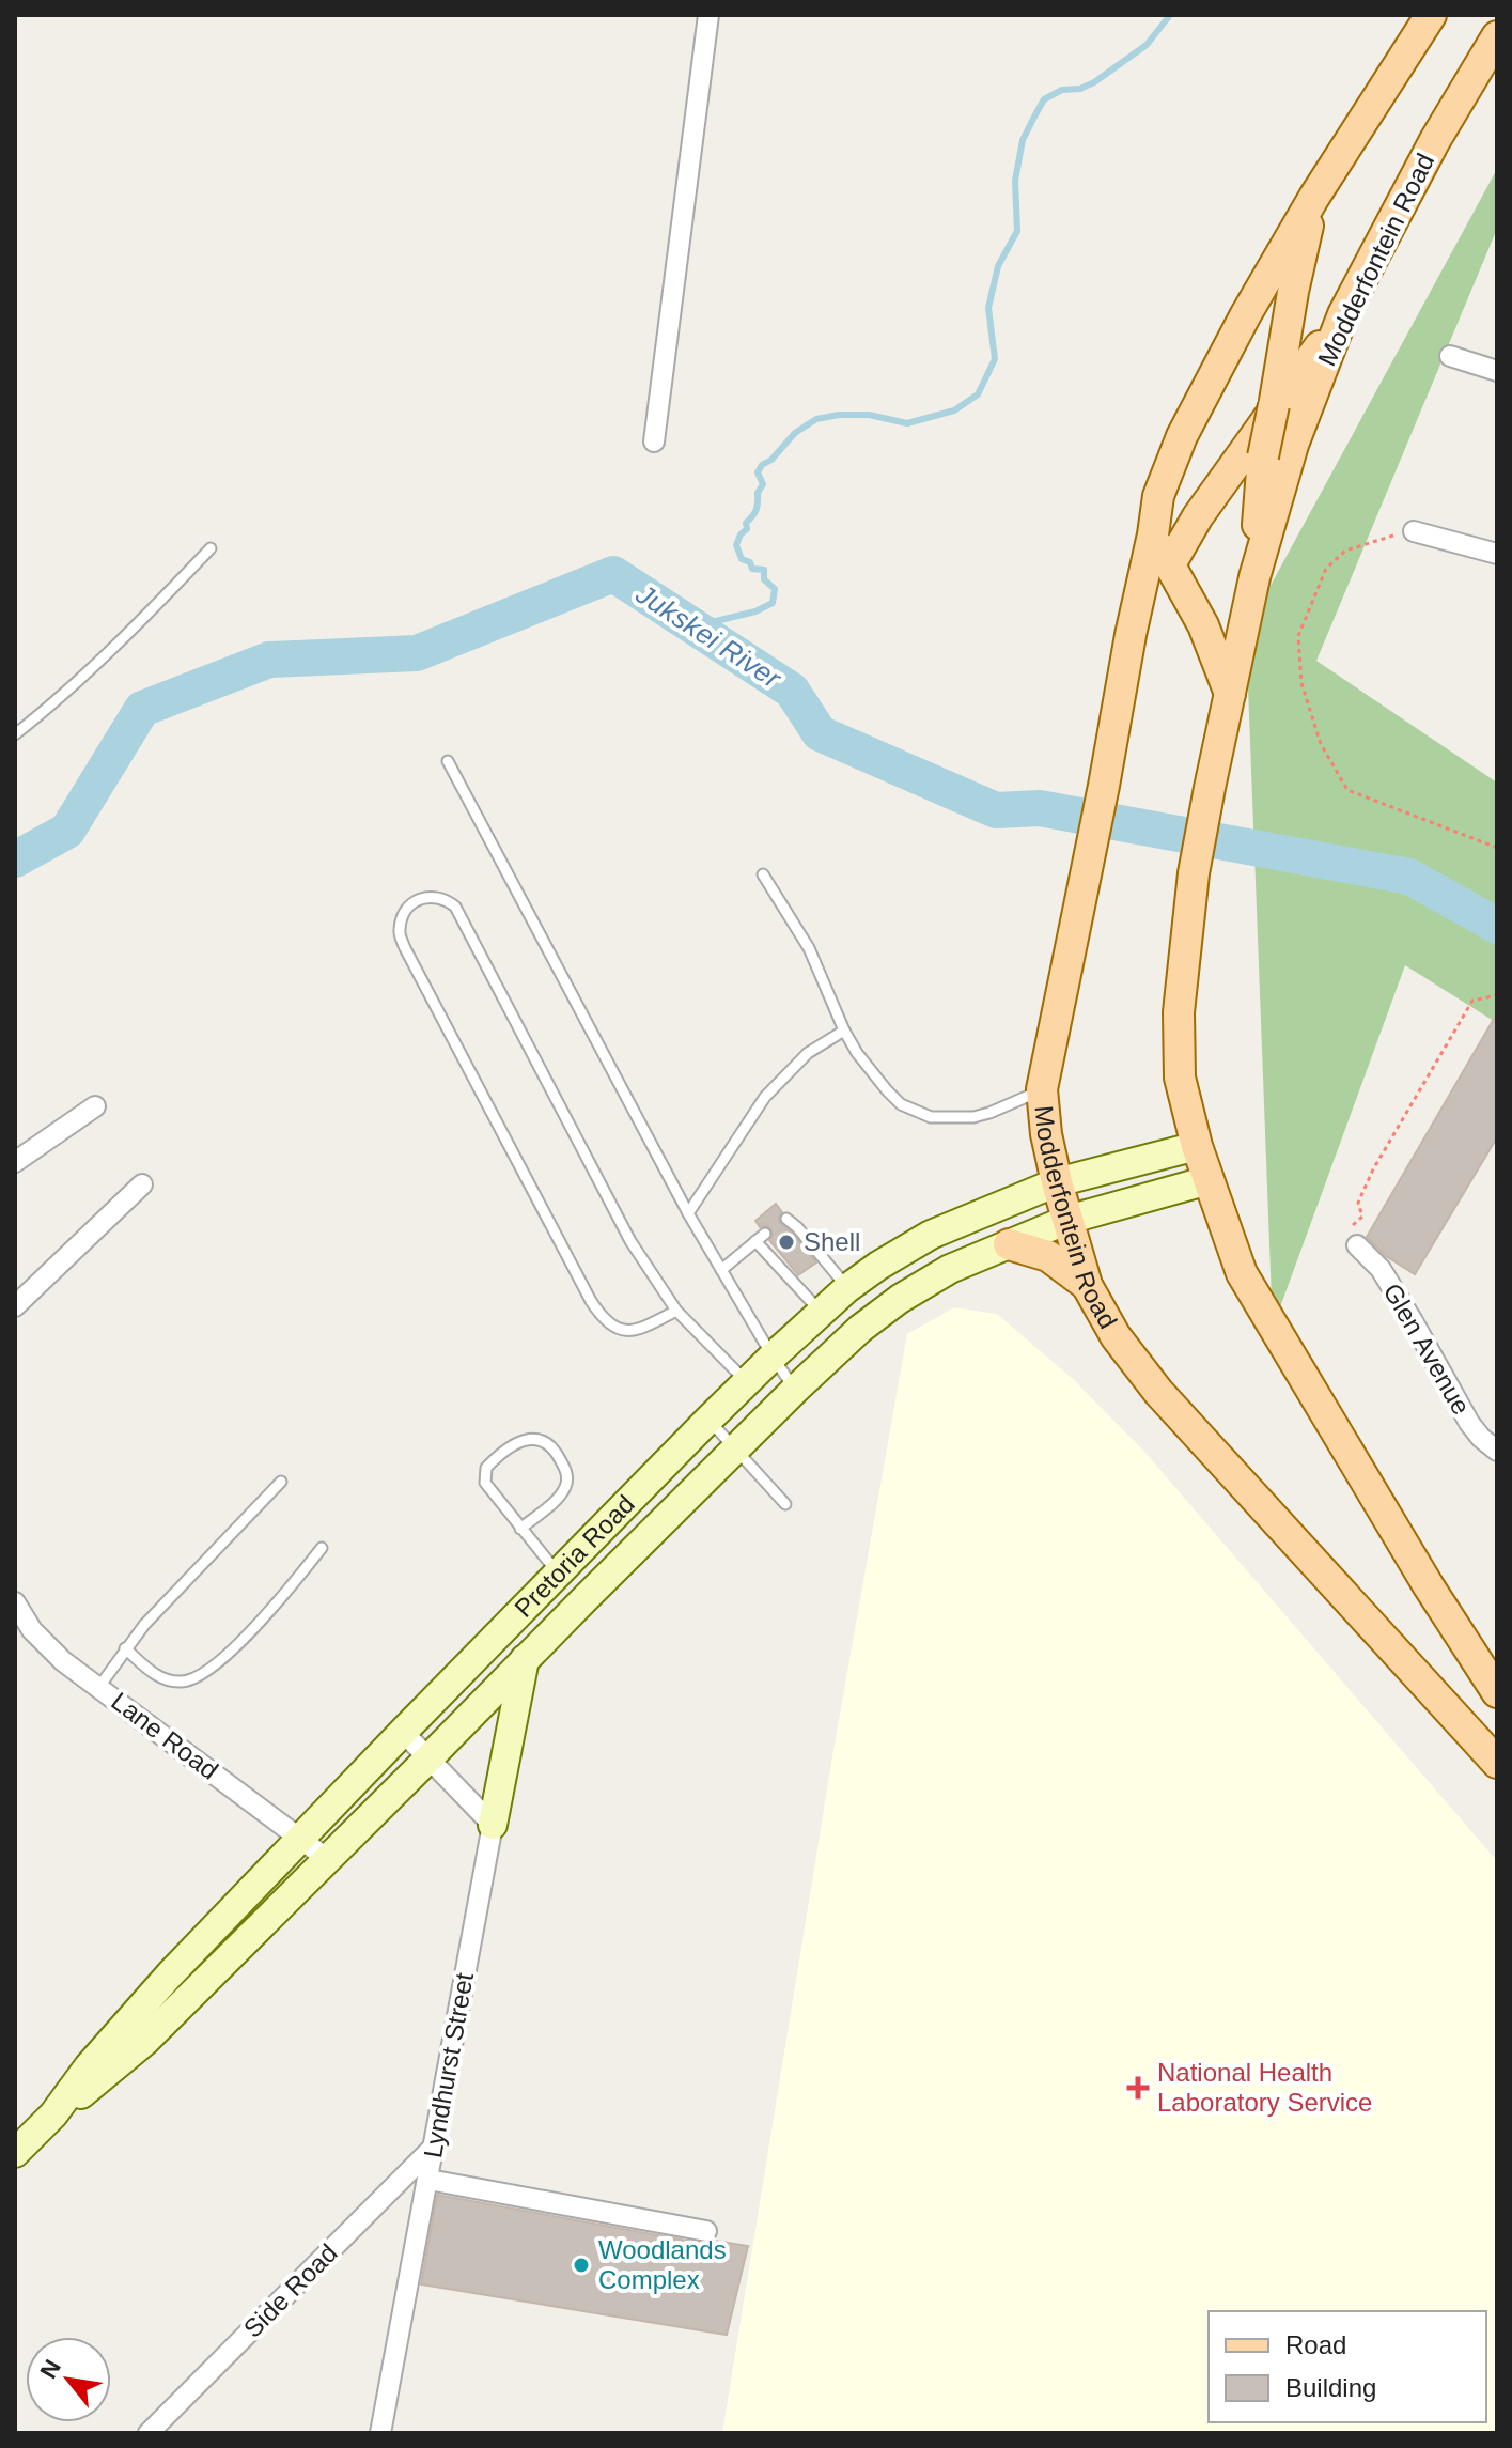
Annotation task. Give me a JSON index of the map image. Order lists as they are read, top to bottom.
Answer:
{
  "streets": {
    "main road": ["Modderfontein Road", "Pretoria Road"],
    "street": [
      "Glen Avenue",
      "Lane Road",
      "Lyndhurst Street",
      "Side Road"
    ]
  },
  "crossings": [
    ["Modderfontein Road", "Pretoria Road"],
    ["Pretoria Road", "Lane Road"],
    ["Lyndhurst Street", "Side Road"]
  ],
  "water": ["Jukskei River"],
  "places": {
    "other": ["Shell", "Woodlands Complex"],
    "health": ["National Health Laboratory Service"]
  },
  "legend": ["Road", "Building"],
  "north": "top left"
}
